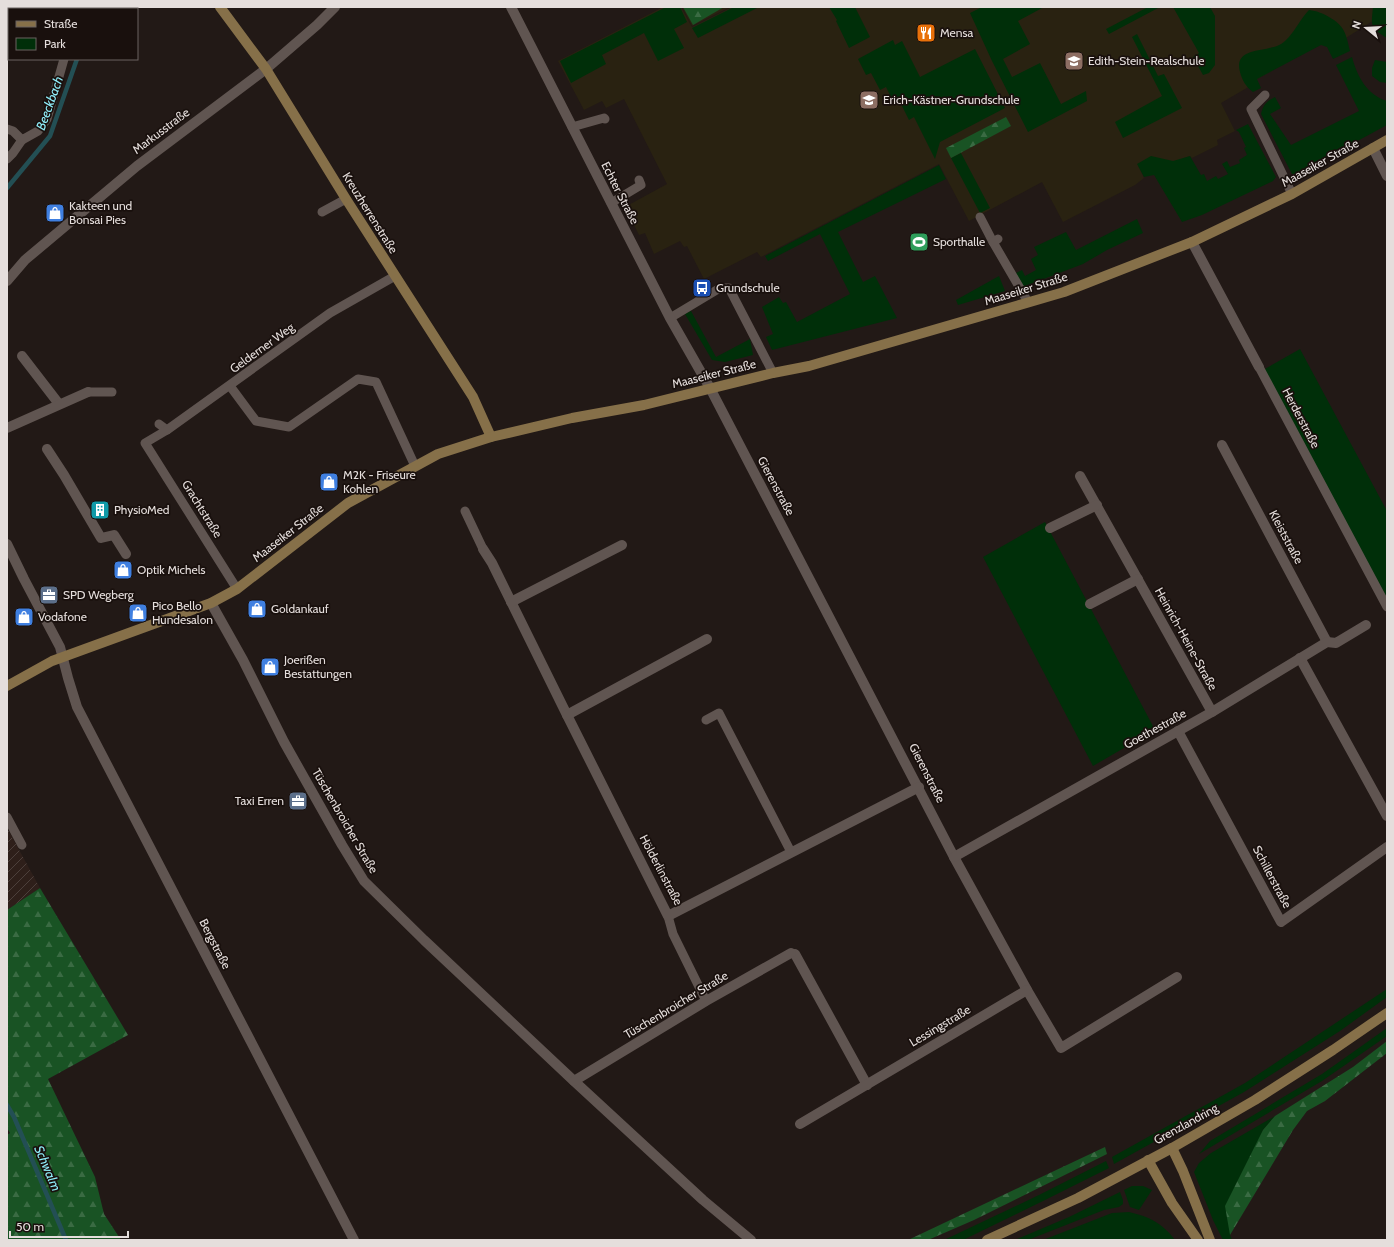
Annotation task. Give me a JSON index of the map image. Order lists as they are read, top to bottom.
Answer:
{
  "streets": {
    "street": [
      "Markusstraße",
      "Maaseiker Straße",
      "Echter Straße",
      "Kreuzherrenstraße",
      "Herderstraße",
      "Gierenstraße",
      "Kleiststraße",
      "Heinrich-Heine-Straße",
      "Goethestraße",
      "Tüschenbroicher Straße",
      "Hölderlinstraße",
      "Schillerstraße",
      "Bergstraße",
      "Lessingstraße",
      "Grenzlandring"
    ],
    "lane": ["Gelderner Weg", "Grachtstraße"]
  },
  "crossings": [
    ["Markusstraße", "Kreuzherrenstraße"],
    ["Maaseiker Straße", "Echter Straße"],
    ["Maaseiker Straße", "Kreuzherrenstraße"],
    ["Maaseiker Straße", "Herderstraße"],
    ["Maaseiker Straße", "Gierenstraße"],
    ["Maaseiker Straße", "Grachtstraße"],
    ["Maaseiker Straße", "Tüschenbroicher Straße"],
    ["Maaseiker Straße", "Bergstraße"],
    ["Echter Straße", "Gierenstraße"],
    ["Kreuzherrenstraße", "Gelderner Weg"],
    ["Gelderner Weg", "Grachtstraße"],
    ["Gierenstraße", "Goethestraße"],
    ["Gierenstraße", "Hölderlinstraße"],
    ["Gierenstraße", "Lessingstraße"],
    ["Kleiststraße", "Goethestraße"],
    ["Heinrich-Heine-Straße", "Goethestraße"],
    ["Goethestraße", "Schillerstraße"],
    ["Tüschenbroicher Straße", "Lessingstraße"]
  ],
  "water": ["Beeckbach", "Schwalm"],
  "places": {
    "restaurant": ["Mensa"],
    "school or university": ["Edith-Stein-Realschule", "Erich-Kästner-Grundschule"],
    "shop": [
      "Kakteen und Bonsai Pies",
      "M2K - Friseure Kohlen",
      "Optik Michels",
      "Goldankauf",
      "Pico Bello Hundesalon",
      "Vodafone",
      "Joerißen Bestattungen"
    ],
    "sports": ["Sporthalle"],
    "bus stop": ["Grundschule"],
    "building": ["PhysioMed"],
    "office": ["SPD Wegberg", "Taxi Erren"]
  },
  "legend": ["Straße", "Park"],
  "scale_bar": "50 m",
  "north": "left"
}
